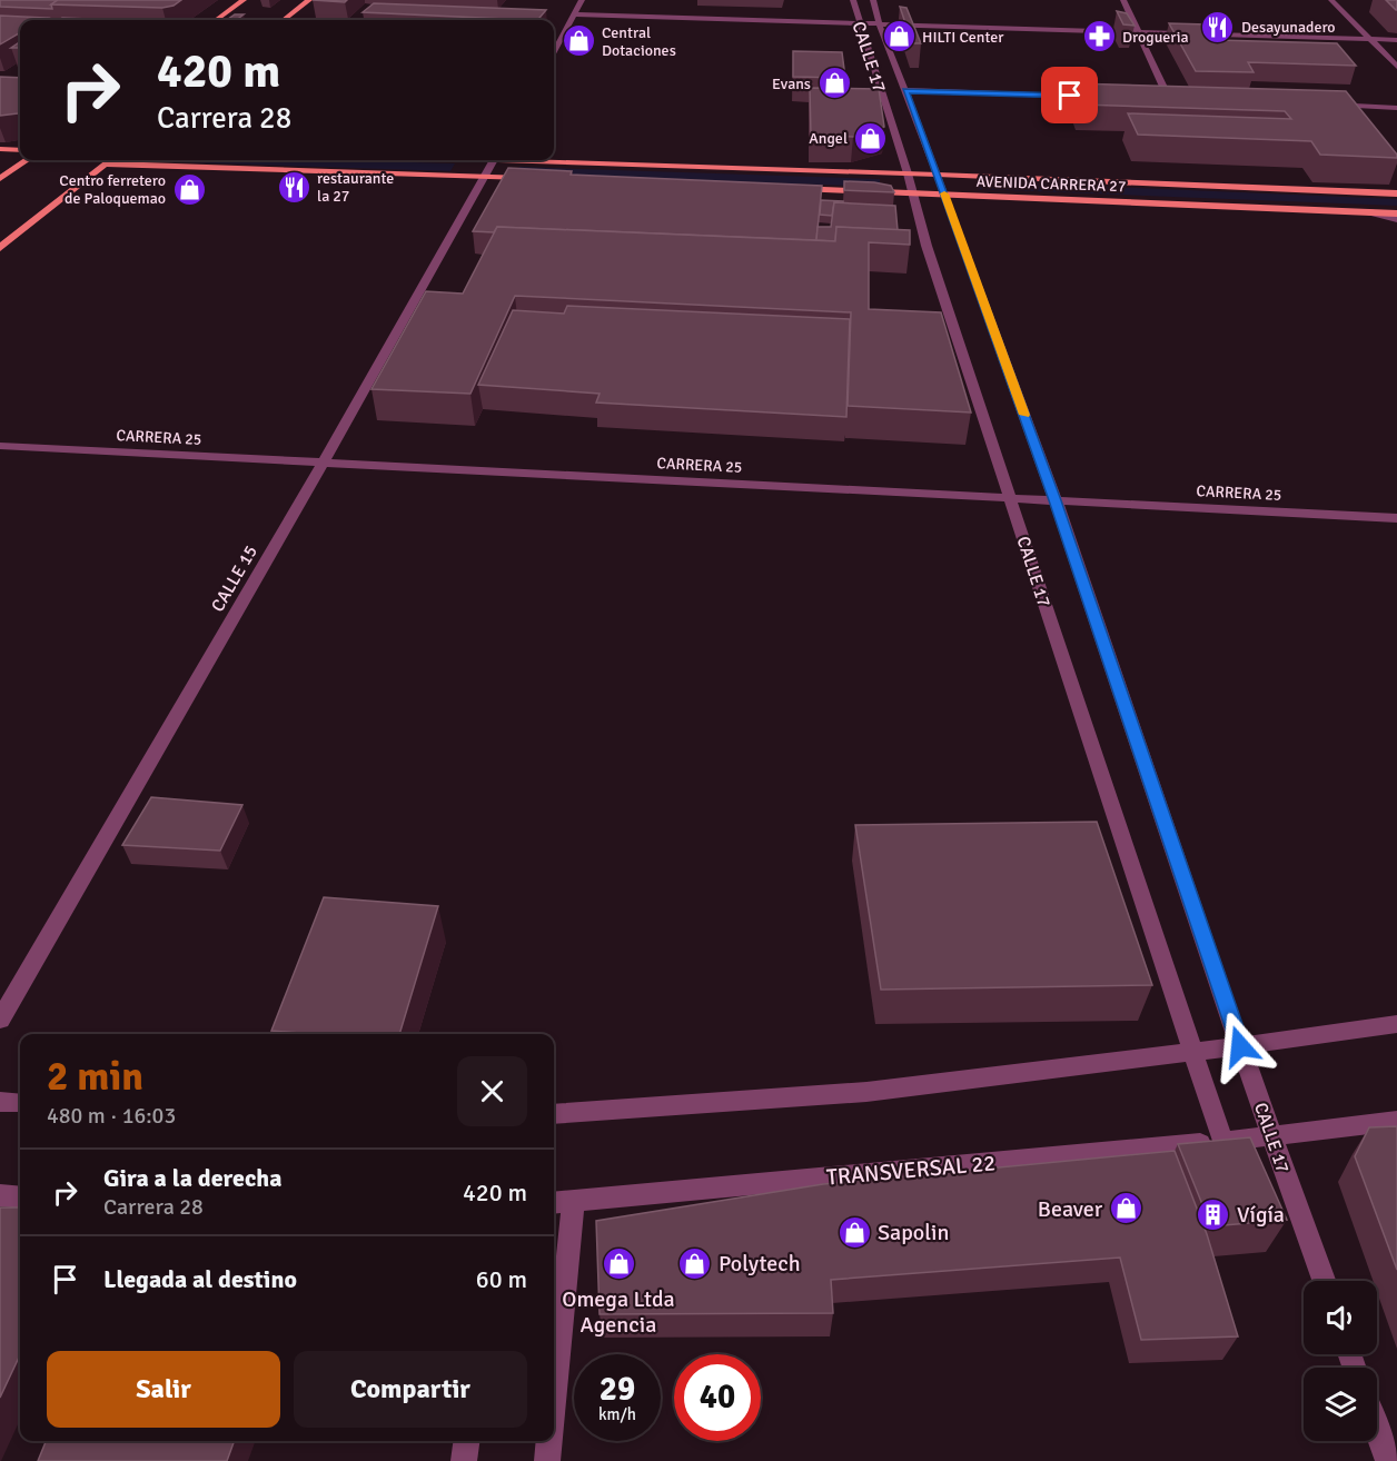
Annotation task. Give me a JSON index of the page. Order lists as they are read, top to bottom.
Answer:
{
  "streets": {
    "main road": ["AVENIDA CARRERA 27"],
    "street": [
      "CALLE 17",
      "CARRERA 25",
      "CALLE 15",
      "TRANSVERSAL 22"
    ]
  },
  "crossings": [
    ["CALLE 17", "AVENIDA CARRERA 27"],
    ["CALLE 17", "CARRERA 25"],
    ["CALLE 17", "TRANSVERSAL 22"],
    ["CARRERA 25", "CALLE 15"]
  ],
  "places": {
    "restaurant": ["Desayunadero", "restaurante la 27"],
    "shop": [
      "HILTI Center",
      "Central Dotaciones",
      "Evans",
      "Angel",
      "Centro ferretero de Paloquemao",
      "Beaver",
      "Sapolin",
      "Polytech",
      "Omega Ltda Agencia"
    ],
    "pharmacy": ["Drogueria"],
    "building": ["Vígía"]
  },
  "page": {
    "turn": ["420 m", "Carrera 28"],
    "heading": ["2 min", "480 m · 16:03"],
    "list": [
      {
        "name": "Gira a la derecha",
        "note": "Carrera 28",
        "value": "420 m"
      },
      {
        "name": "Llegada al destino",
        "value": "60 m"
      }
    ],
    "buttons": ["Salir", "Compartir"],
    "speed": "29 km/h",
    "limit": "40"
  }
}
